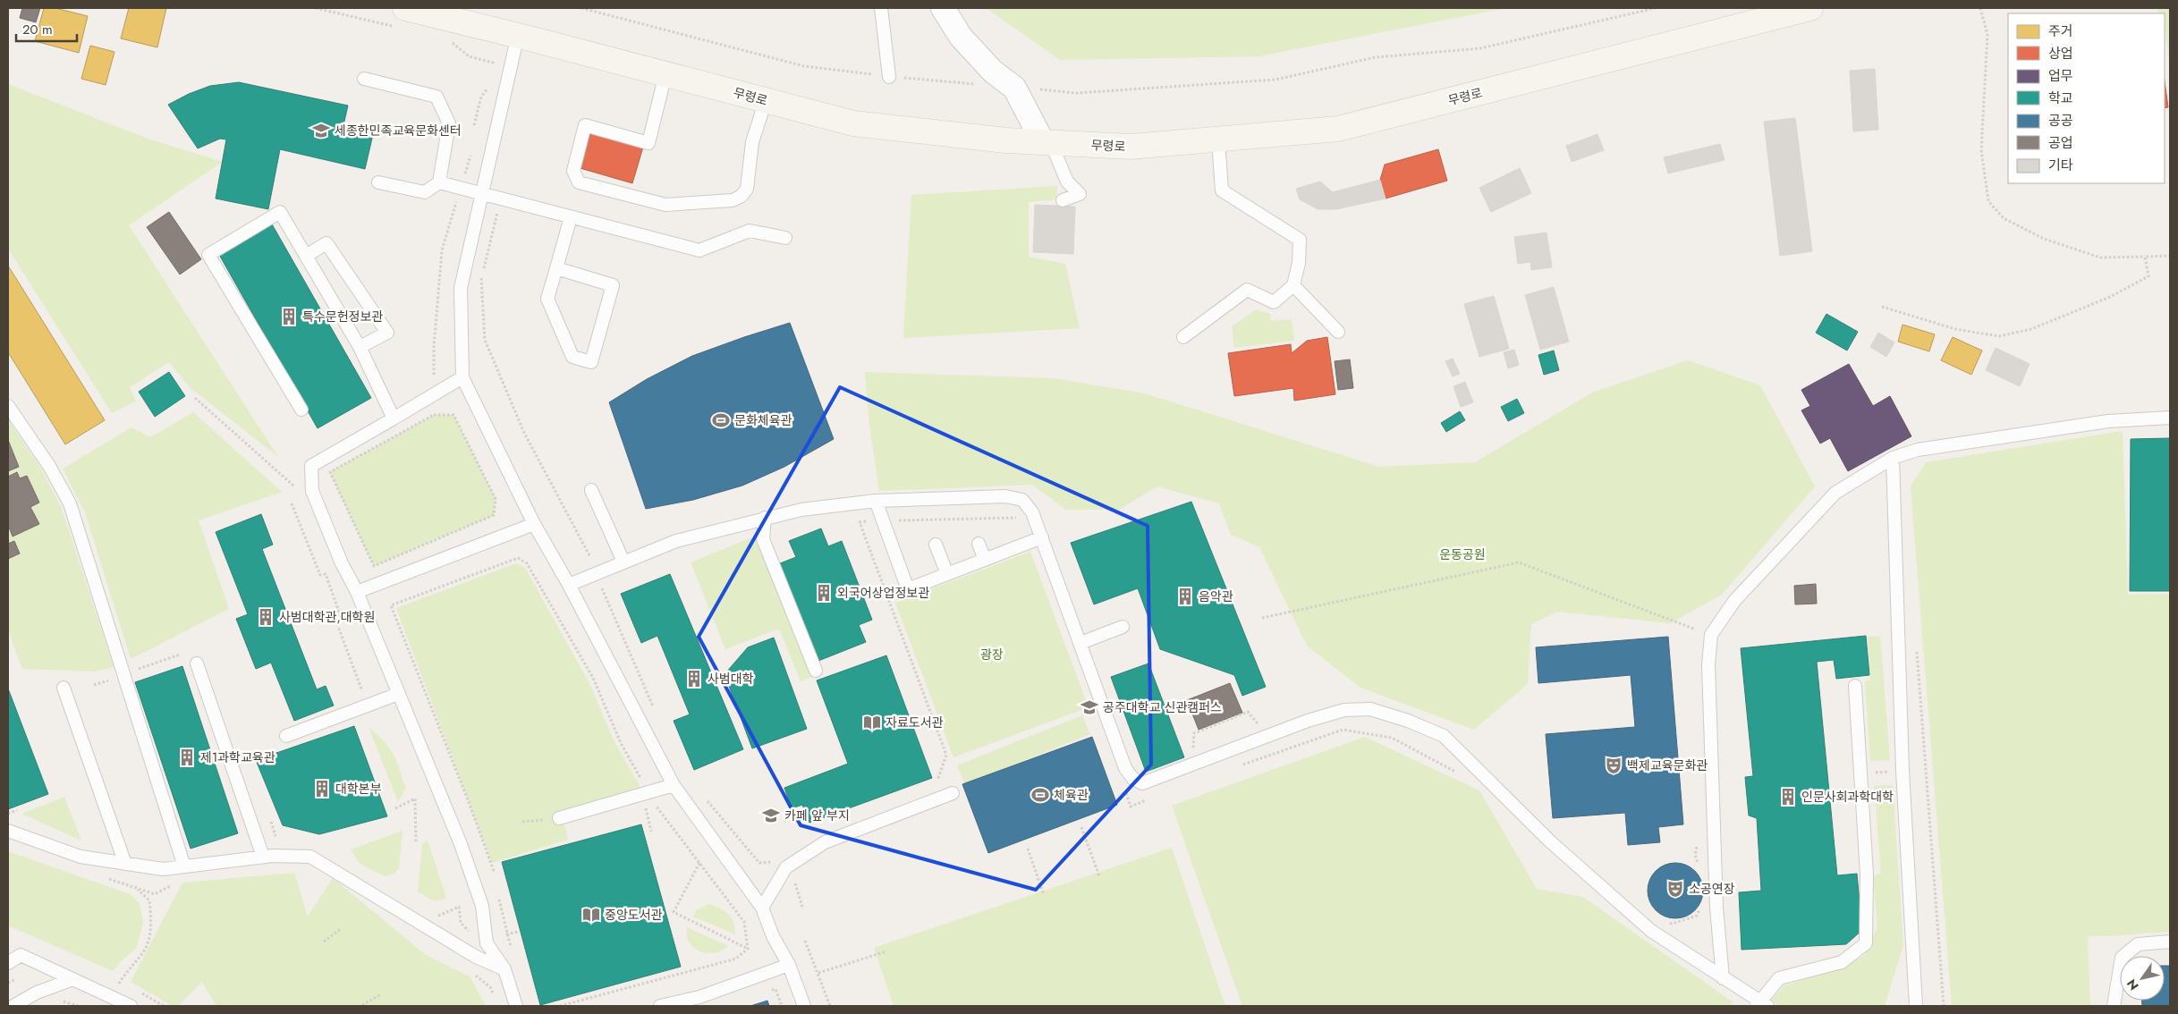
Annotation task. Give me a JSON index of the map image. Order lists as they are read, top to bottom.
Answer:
{
  "streets": {
    "main road": ["무령로"]
  },
  "parks": ["운동공원", "광장"],
  "places": {
    "school or university": ["세종한민족교육문화센터", "공주대학교 신관캠퍼스", "카페 앞 부지"],
    "building": [
      "특수문헌정보관",
      "외국어상업정보관",
      "음악관",
      "사범대학관,대학원",
      "사범대학",
      "제1과학교육관",
      "대학본부",
      "인문사회과학대학"
    ],
    "sports": ["문화체육관", "체육관"],
    "library": ["자료도서관", "중앙도서관"],
    "theatre": ["백제교육문화관", "소공연장"]
  },
  "legend": [
    "주거",
    "상업",
    "업무",
    "학교",
    "공공",
    "공업",
    "기타"
  ],
  "scale_bar": "20 m",
  "north": "bottom left"
}
